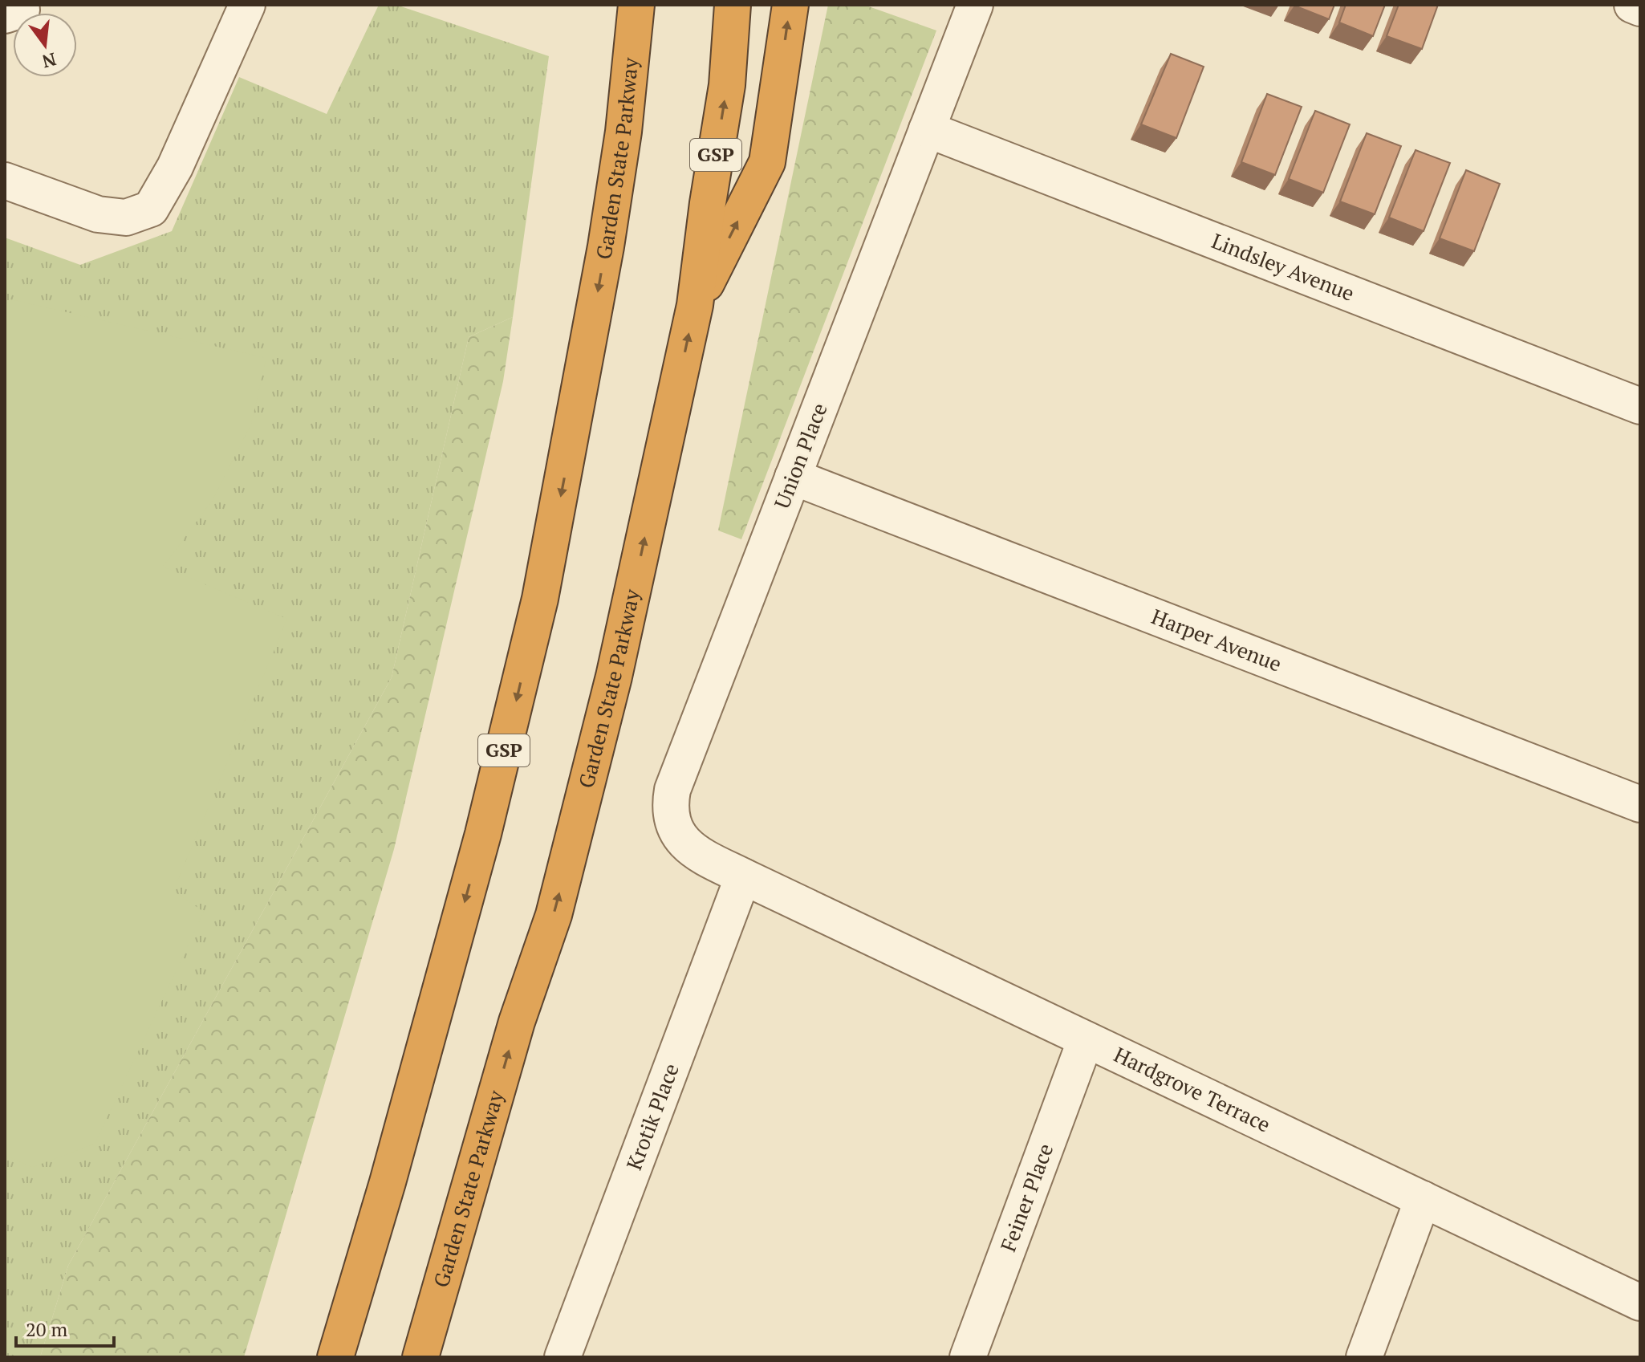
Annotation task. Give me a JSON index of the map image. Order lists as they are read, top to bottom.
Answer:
{
  "streets": {
    "highway": ["GSP", "Garden State Parkway"],
    "street": [
      "Lindsley Avenue",
      "Union Place",
      "Harper Avenue",
      "Hardgrove Terrace",
      "Krotik Place",
      "Feiner Place"
    ]
  },
  "crossings": [
    ["Lindsley Avenue", "Union Place"],
    ["Union Place", "Harper Avenue"],
    ["Union Place", "Hardgrove Terrace"],
    ["Union Place", "Krotik Place"],
    ["Hardgrove Terrace", "Krotik Place"],
    ["Hardgrove Terrace", "Feiner Place"]
  ],
  "scale_bar": "20 m",
  "north": "bottom"
}
